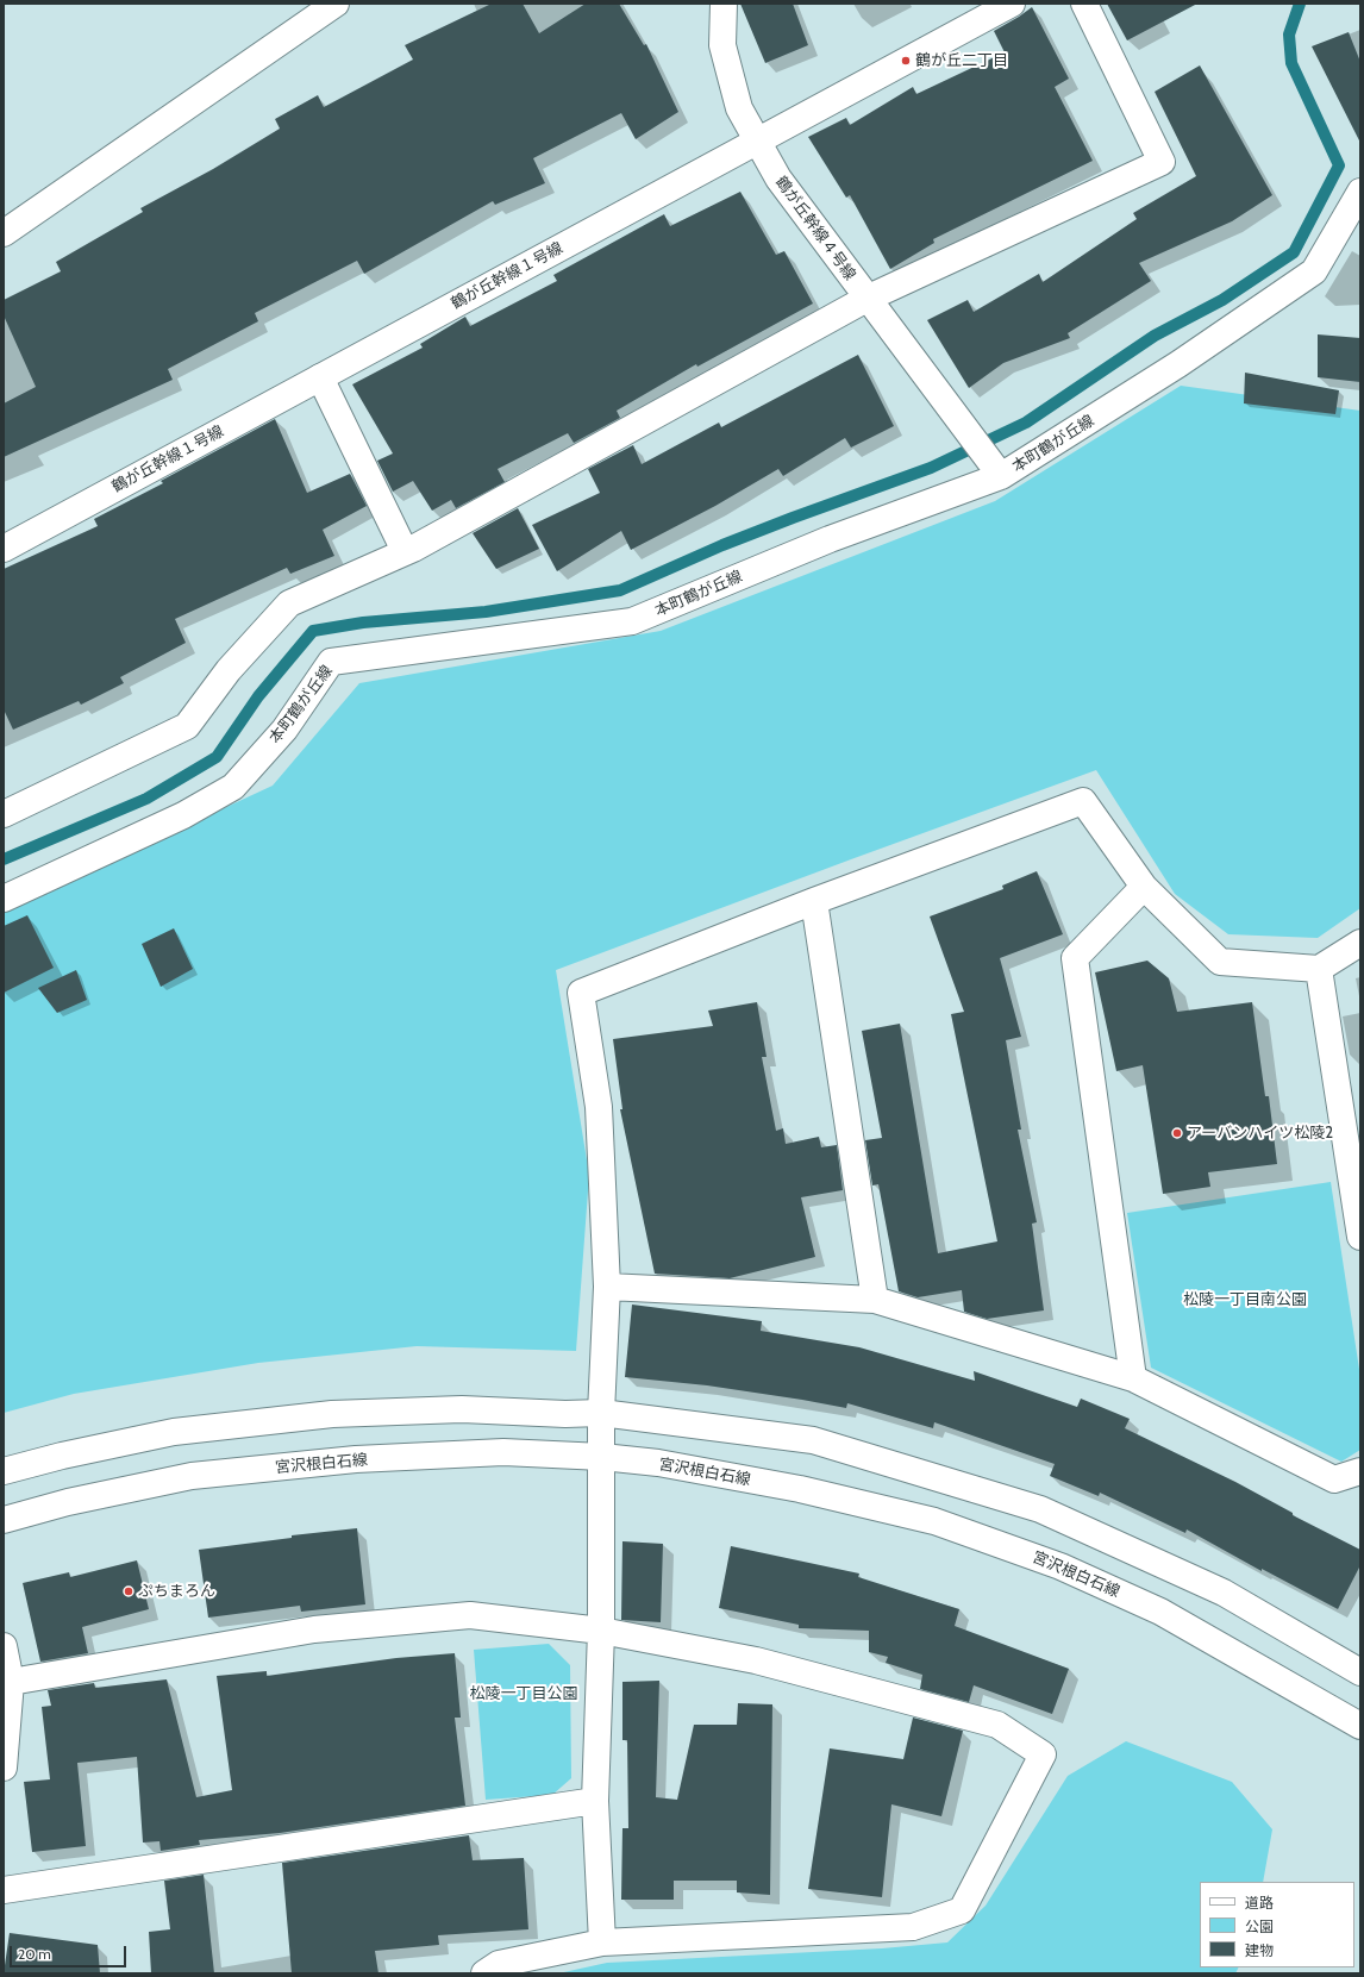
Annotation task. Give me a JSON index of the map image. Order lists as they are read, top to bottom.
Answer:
{
  "streets": {
    "street": [
      "鶴が丘幹線４号線",
      "鶴が丘幹線１号線",
      "本町鶴が丘線",
      "宮沢根白石線"
    ]
  },
  "crossings": [
    ["鶴が丘幹線４号線", "鶴が丘幹線１号線"],
    ["鶴が丘幹線４号線", "本町鶴が丘線"]
  ],
  "parks": ["松陵一丁目南公園", "松陵一丁目公園"],
  "places": ["鶴が丘二丁目", "アーバンハイツ松陵2", "ぷちまろん"],
  "legend": ["道路", "公園", "建物"],
  "scale_bar": "20 m"
}
